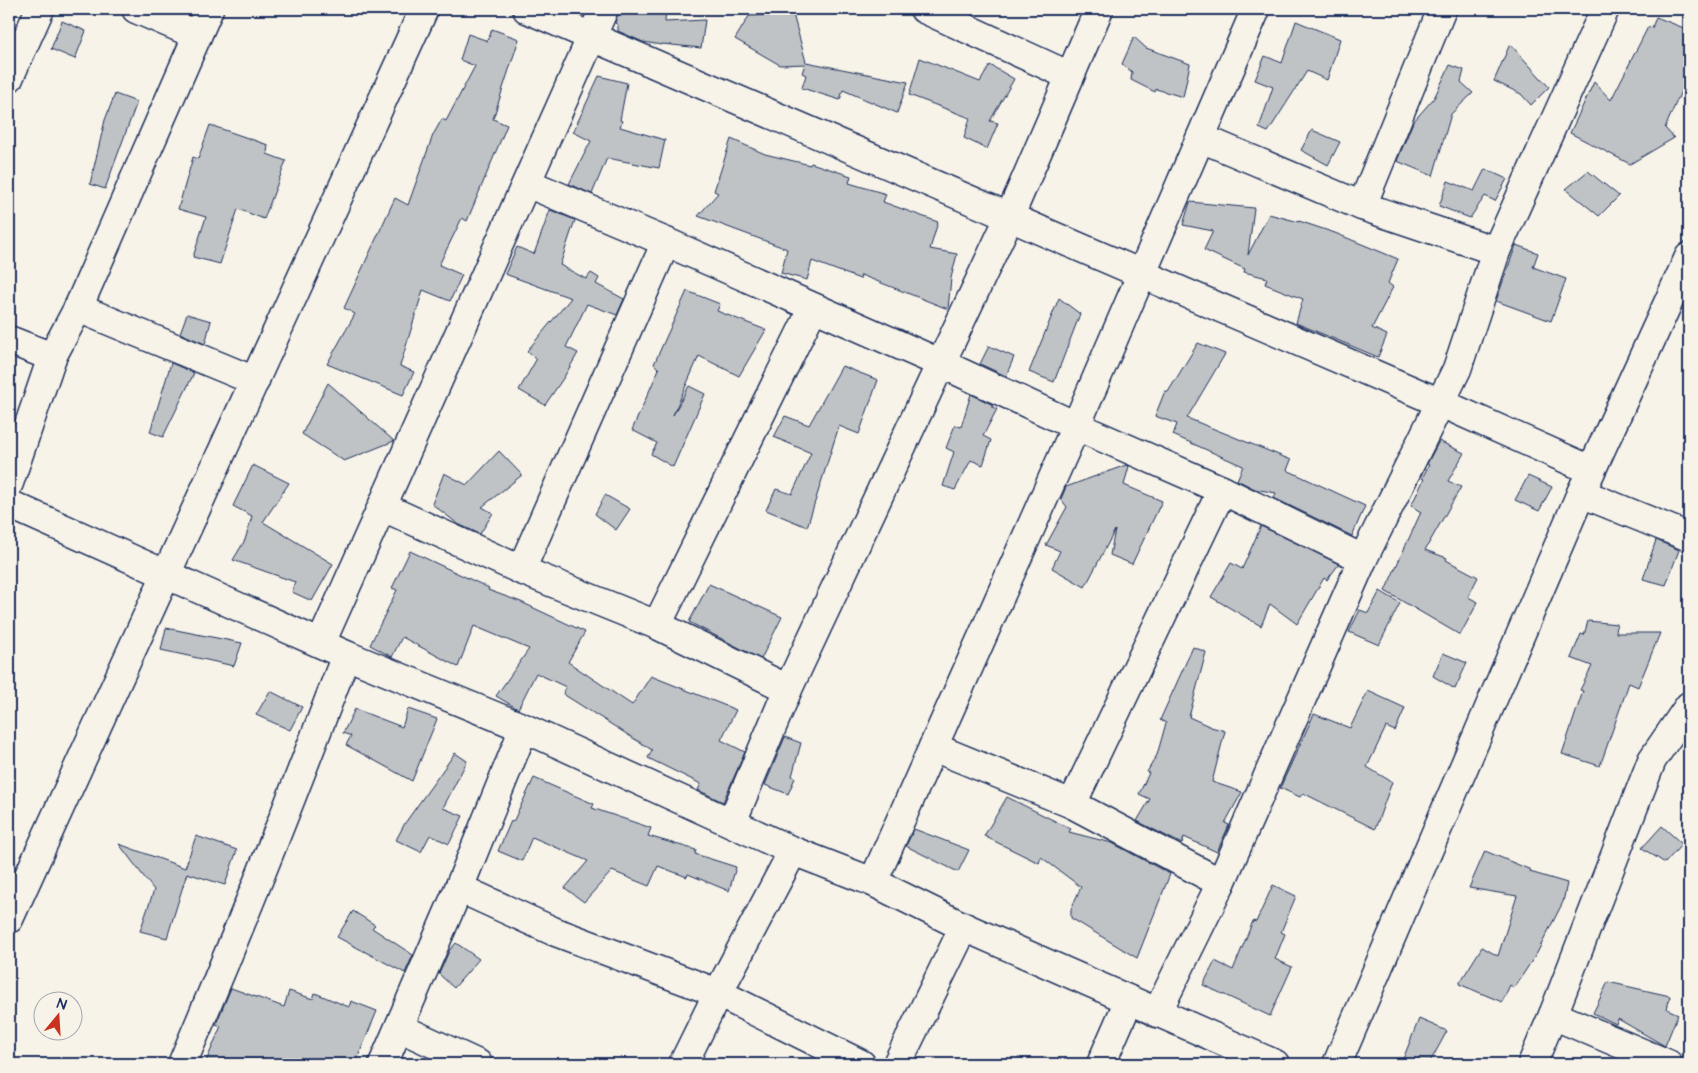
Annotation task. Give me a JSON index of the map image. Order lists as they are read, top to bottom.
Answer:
{
  "north": "top"
}
